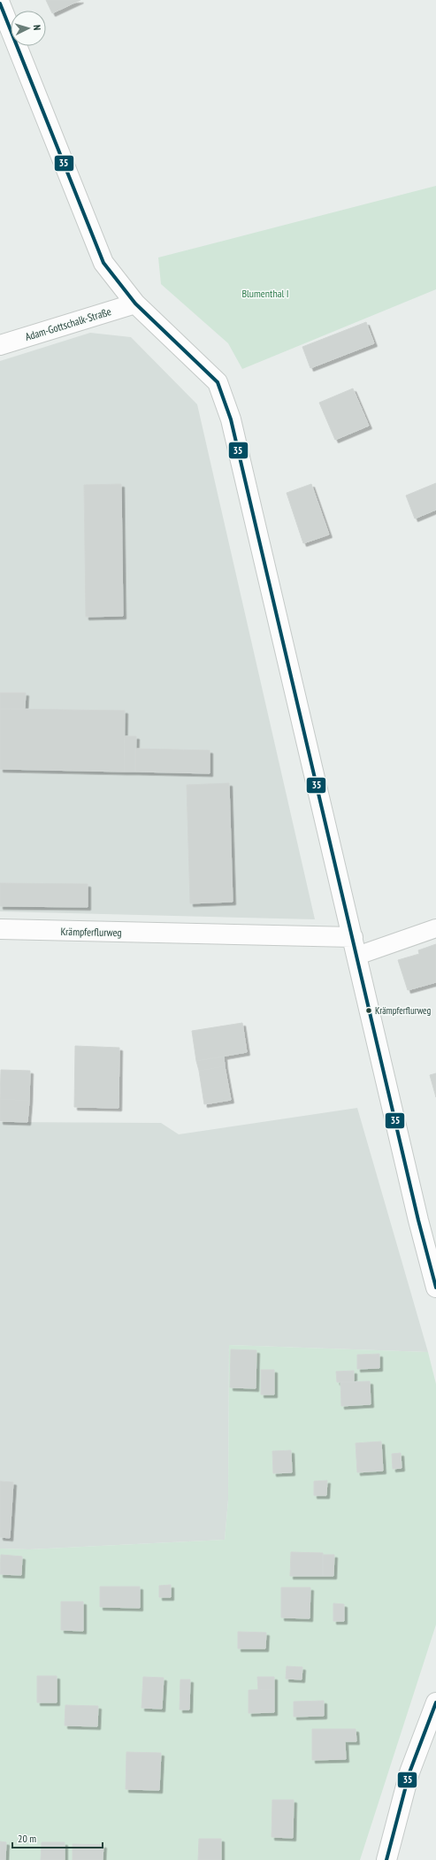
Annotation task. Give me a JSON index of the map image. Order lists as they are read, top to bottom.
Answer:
{
  "streets": {
    "street": ["Adam-Gottschalk-Straße", "Krämpferflurweg"]
  },
  "parks": ["Blumenthal I"],
  "places": ["Krämpferflurweg"],
  "lines": ["transit line 35"],
  "scale_bar": "20 m",
  "north": "right"
}
